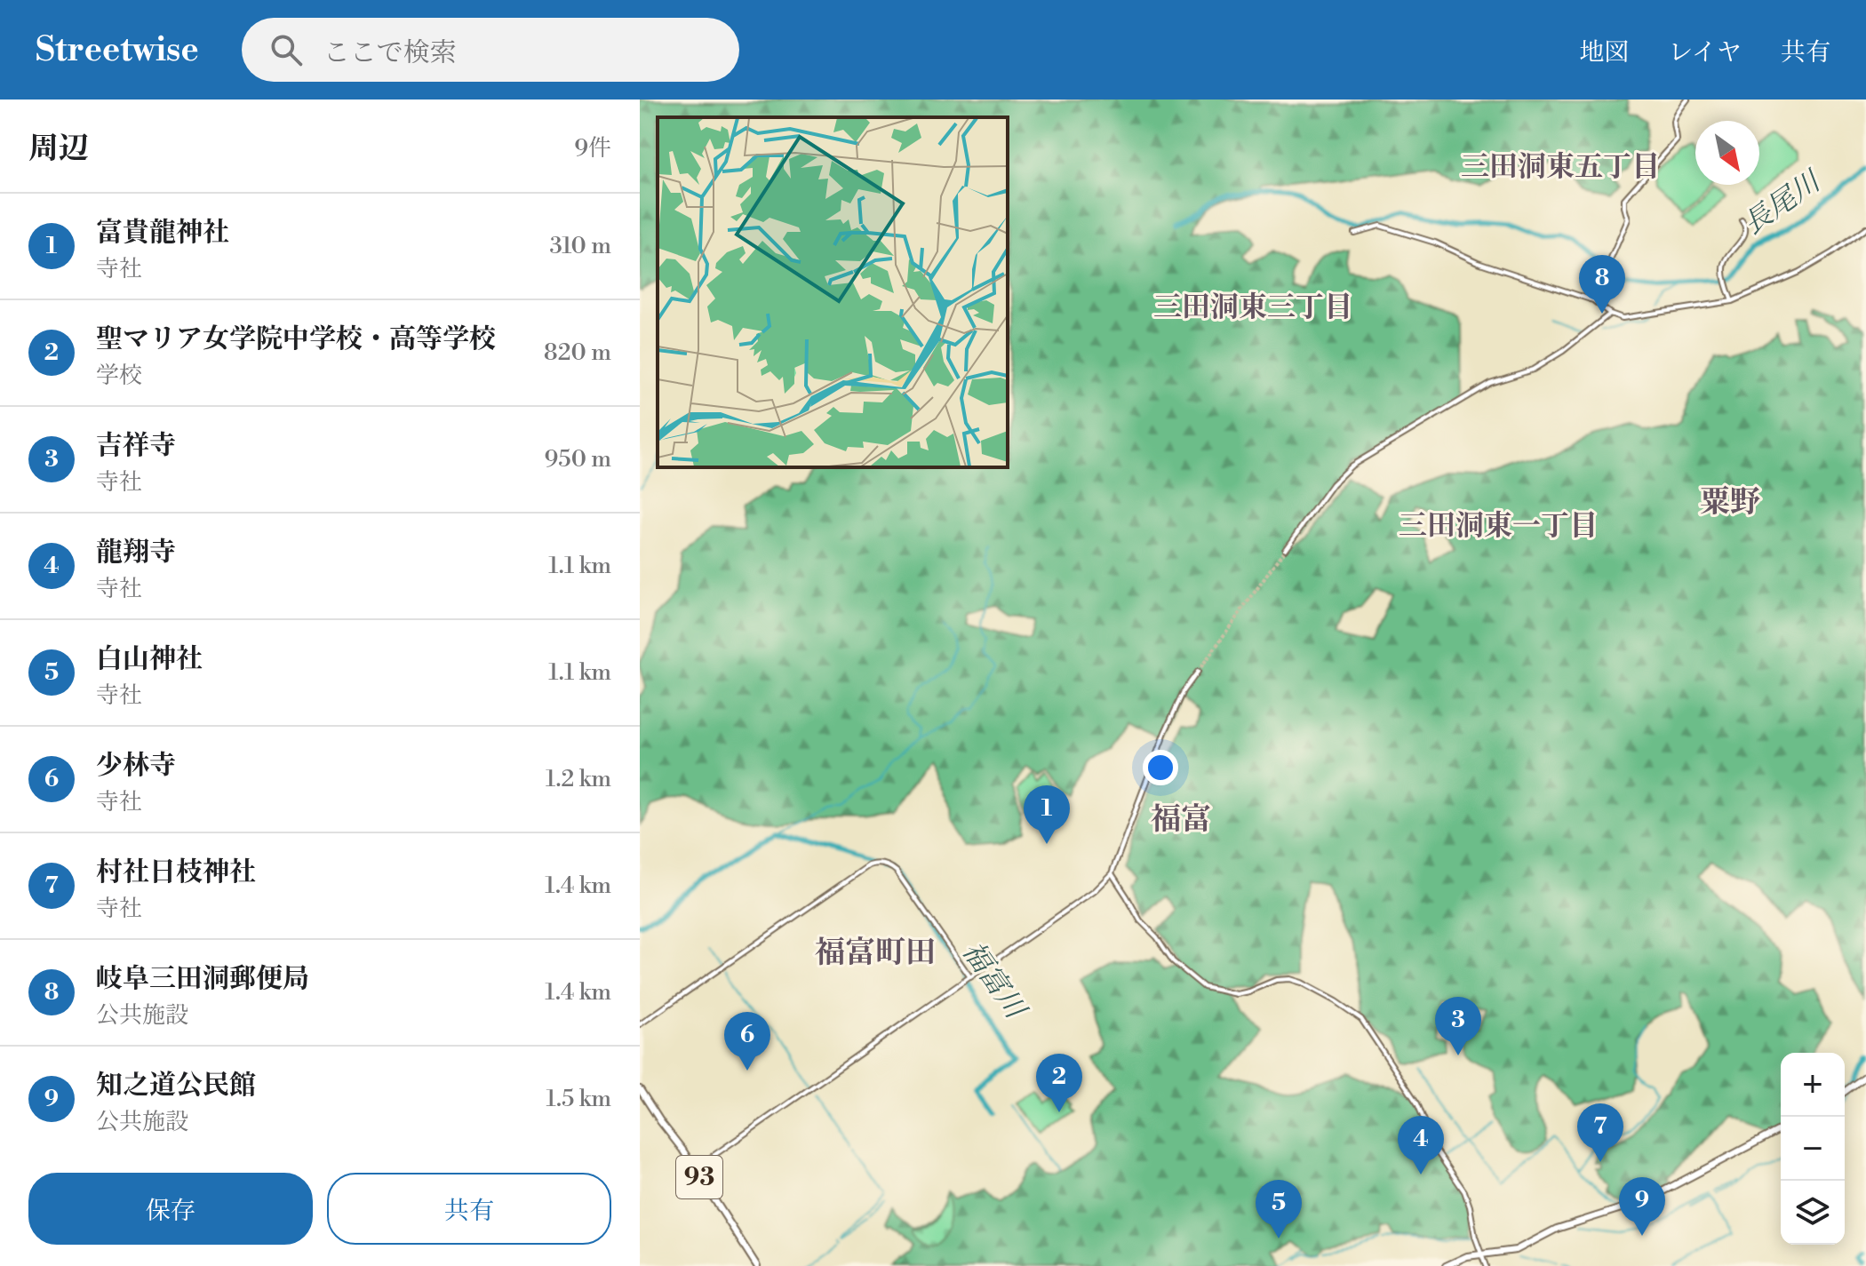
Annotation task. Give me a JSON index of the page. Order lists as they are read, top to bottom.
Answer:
{
  "streets": {
    "main road": ["93"]
  },
  "districts": [
    "三田洞東五丁目",
    "三田洞東三丁目",
    "粟野",
    "三田洞東一丁目",
    "福富",
    "福富町田"
  ],
  "water": ["長尾川", "福富川"],
  "north": "bottom right",
  "page": {
    "header": "Streetwise",
    "search": "ここで検索",
    "nav": ["地図", "レイヤ", "共有"],
    "heading": ["周辺", "9件"],
    "list": [
      {
        "mark": "1",
        "name": "富貴龍神社",
        "note": "寺社",
        "value": "310 m"
      },
      {
        "mark": "2",
        "name": "聖マリア女学院中学校・高等学校",
        "note": "学校",
        "value": "820 m"
      },
      {
        "mark": "3",
        "name": "吉祥寺",
        "note": "寺社",
        "value": "950 m"
      },
      {
        "mark": "4",
        "name": "龍翔寺",
        "note": "寺社",
        "value": "1.1 km"
      },
      {
        "mark": "5",
        "name": "白山神社",
        "note": "寺社",
        "value": "1.1 km"
      },
      {
        "mark": "6",
        "name": "少林寺",
        "note": "寺社",
        "value": "1.2 km"
      },
      {
        "mark": "7",
        "name": "村社日枝神社",
        "note": "寺社",
        "value": "1.4 km"
      },
      {
        "mark": "8",
        "name": "岐阜三田洞郵便局",
        "note": "公共施設",
        "value": "1.4 km"
      },
      {
        "mark": "9",
        "name": "知之道公民館",
        "note": "公共施設",
        "value": "1.5 km"
      }
    ],
    "pins": [
      "8",
      "1",
      "3",
      "6",
      "2",
      "7",
      "4",
      "9",
      "5"
    ],
    "map_buttons": ["+", "−"],
    "buttons": ["保存", "共有"]
  }
}
